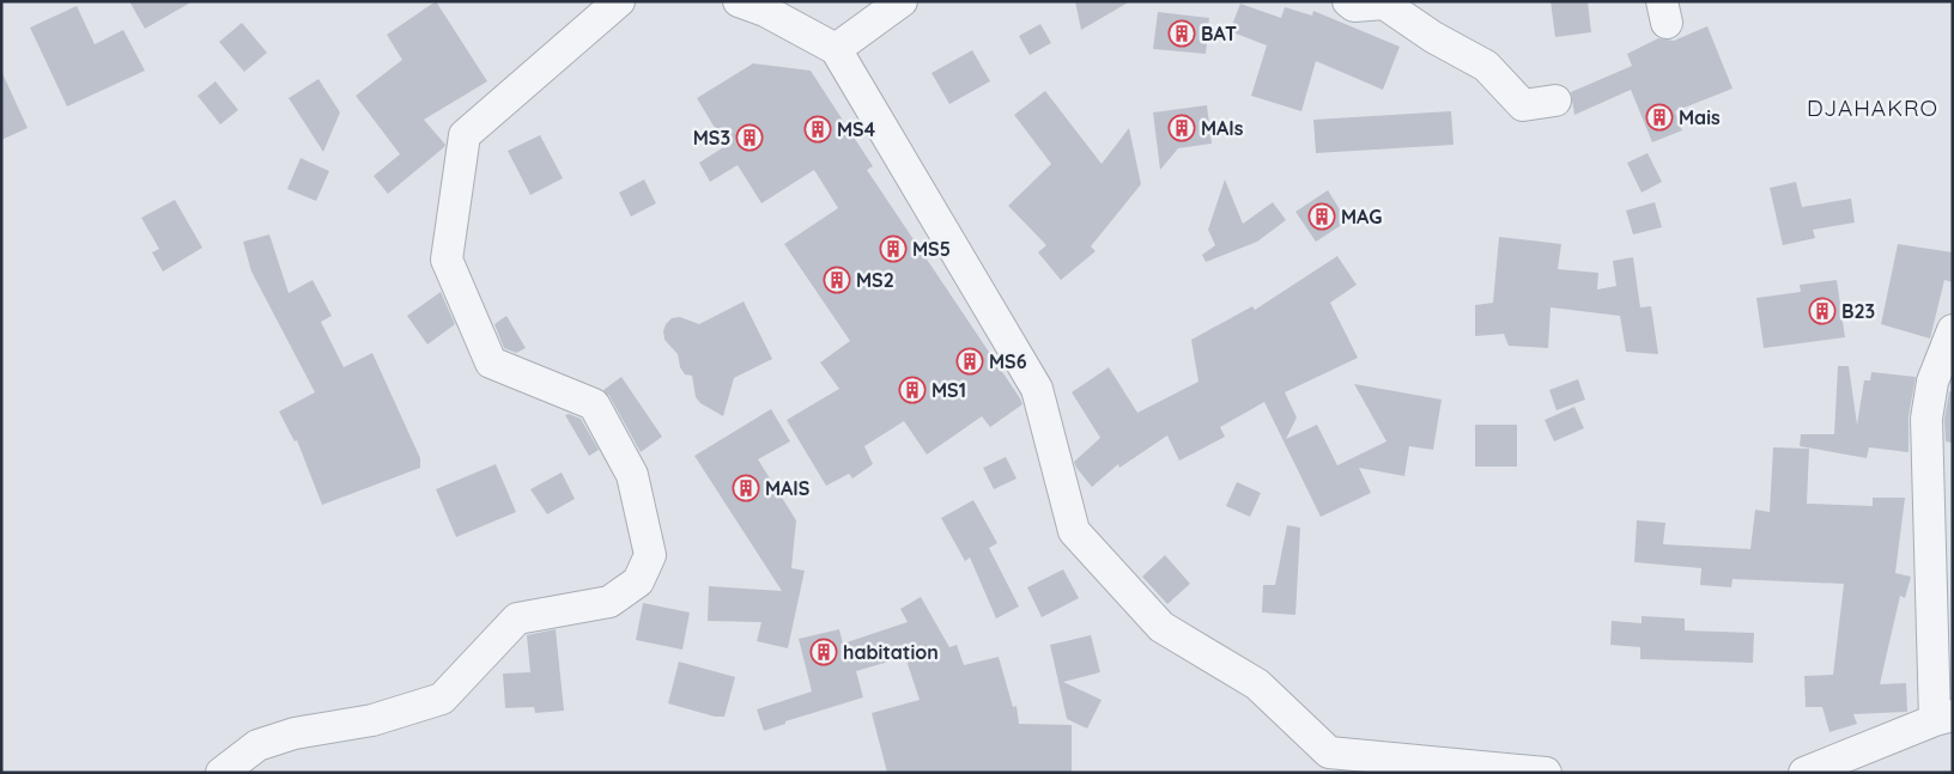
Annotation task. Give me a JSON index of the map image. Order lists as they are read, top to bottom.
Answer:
{
  "districts": ["DJAHAKRO"],
  "places": {
    "building": [
      "BAT",
      "Mais",
      "MAIs",
      "MS4",
      "MS3",
      "MAG",
      "MS5",
      "MS2",
      "B23",
      "MS6",
      "MS1",
      "MAIS",
      "habitation"
    ]
  }
}
